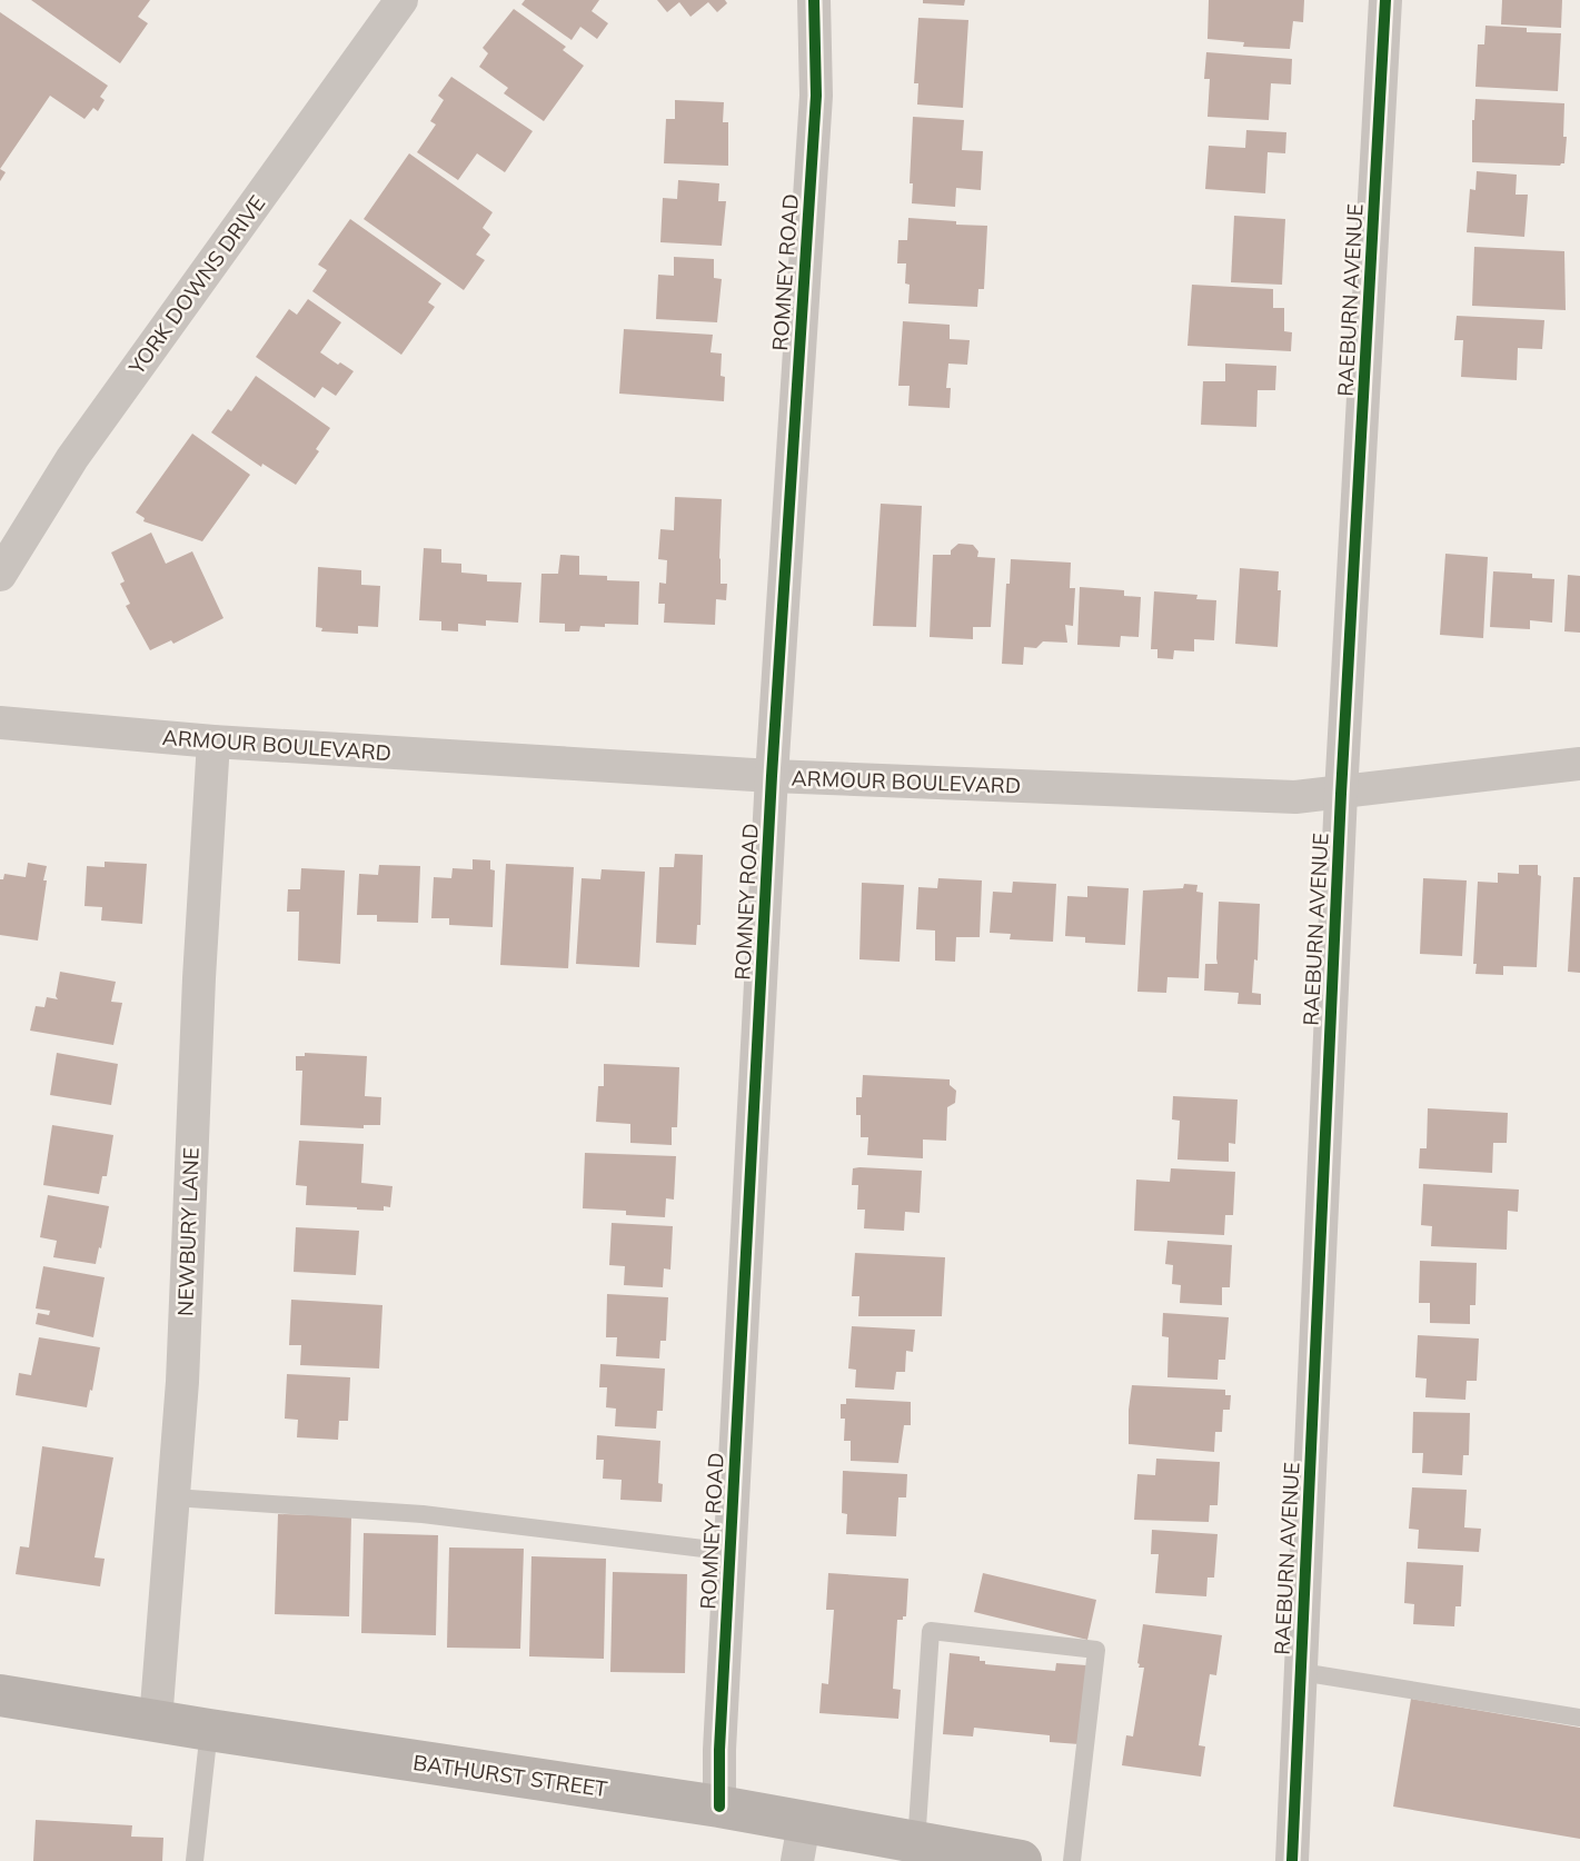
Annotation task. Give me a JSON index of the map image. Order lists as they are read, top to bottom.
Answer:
{
  "streets": {
    "main road": ["BATHURST STREET"],
    "street": [
      "ROMNEY ROAD",
      "YORK DOWNS DRIVE",
      "RAEBURN AVENUE",
      "ARMOUR BOULEVARD",
      "NEWBURY LANE"
    ]
  },
  "crossings": [
    ["ROMNEY ROAD", "ARMOUR BOULEVARD"],
    ["ROMNEY ROAD", "BATHURST STREET"],
    ["RAEBURN AVENUE", "ARMOUR BOULEVARD"],
    ["ARMOUR BOULEVARD", "NEWBURY LANE"],
    ["NEWBURY LANE", "BATHURST STREET"]
  ]
}
